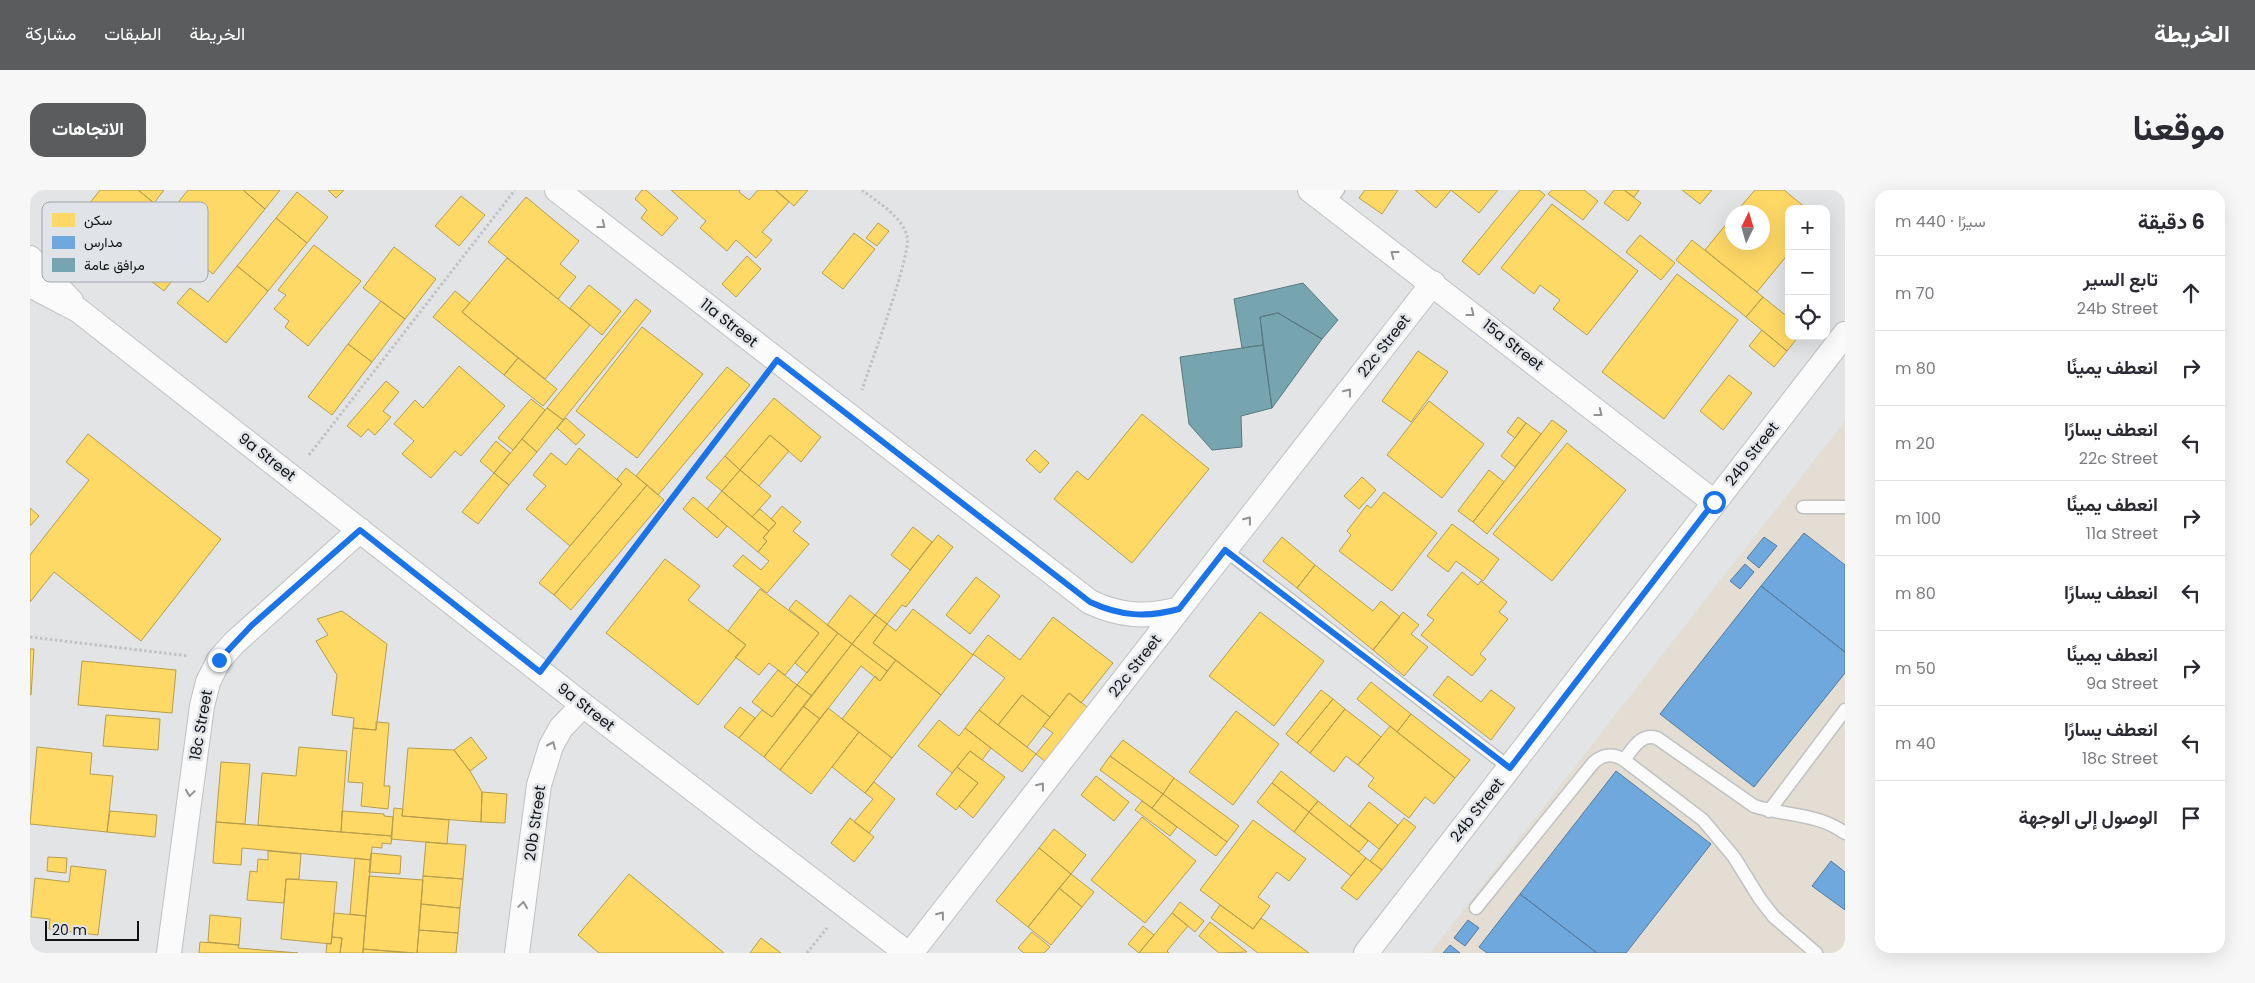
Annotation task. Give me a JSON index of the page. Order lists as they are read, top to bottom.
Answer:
{
  "streets": {
    "street": [
      "11a Street",
      "15a Street",
      "22c Street",
      "24b Street",
      "9a Street",
      "18c Street",
      "20b Street"
    ]
  },
  "crossings": [
    ["11a Street", "22c Street"],
    ["15a Street", "22c Street"],
    ["15a Street", "24b Street"],
    ["22c Street", "9a Street"],
    ["9a Street", "18c Street"],
    ["9a Street", "20b Street"]
  ],
  "one_way": [
    "11a Street",
    "22c Street",
    "18c Street",
    "20b Street"
  ],
  "legend": ["سكن", "مدارس", "مرافق عامة"],
  "scale_bar": "20 m",
  "north": "top",
  "page": {
    "header": "الخريطة",
    "nav": ["الخريطة", "الطبقات", "مشاركة"],
    "title": "موقعنا",
    "buttons": "الاتجاهات",
    "heading": ["6 دقيقة", "سيرًا · 440 m"],
    "map_buttons": ["+", "−"],
    "list": [
      ["تابع السير", "24b Street", "70 m"],
      ["انعطف يمينًا", "80 m"],
      ["انعطف يسارًا", "22c Street", "20 m"],
      ["انعطف يمينًا", "11a Street", "100 m"],
      ["انعطف يسارًا", "80 m"],
      ["انعطف يمينًا", "9a Street", "50 m"],
      ["انعطف يسارًا", "18c Street", "40 m"],
      "الوصول إلى الوجهة"
    ],
    "scale": "20 m"
  }
}
